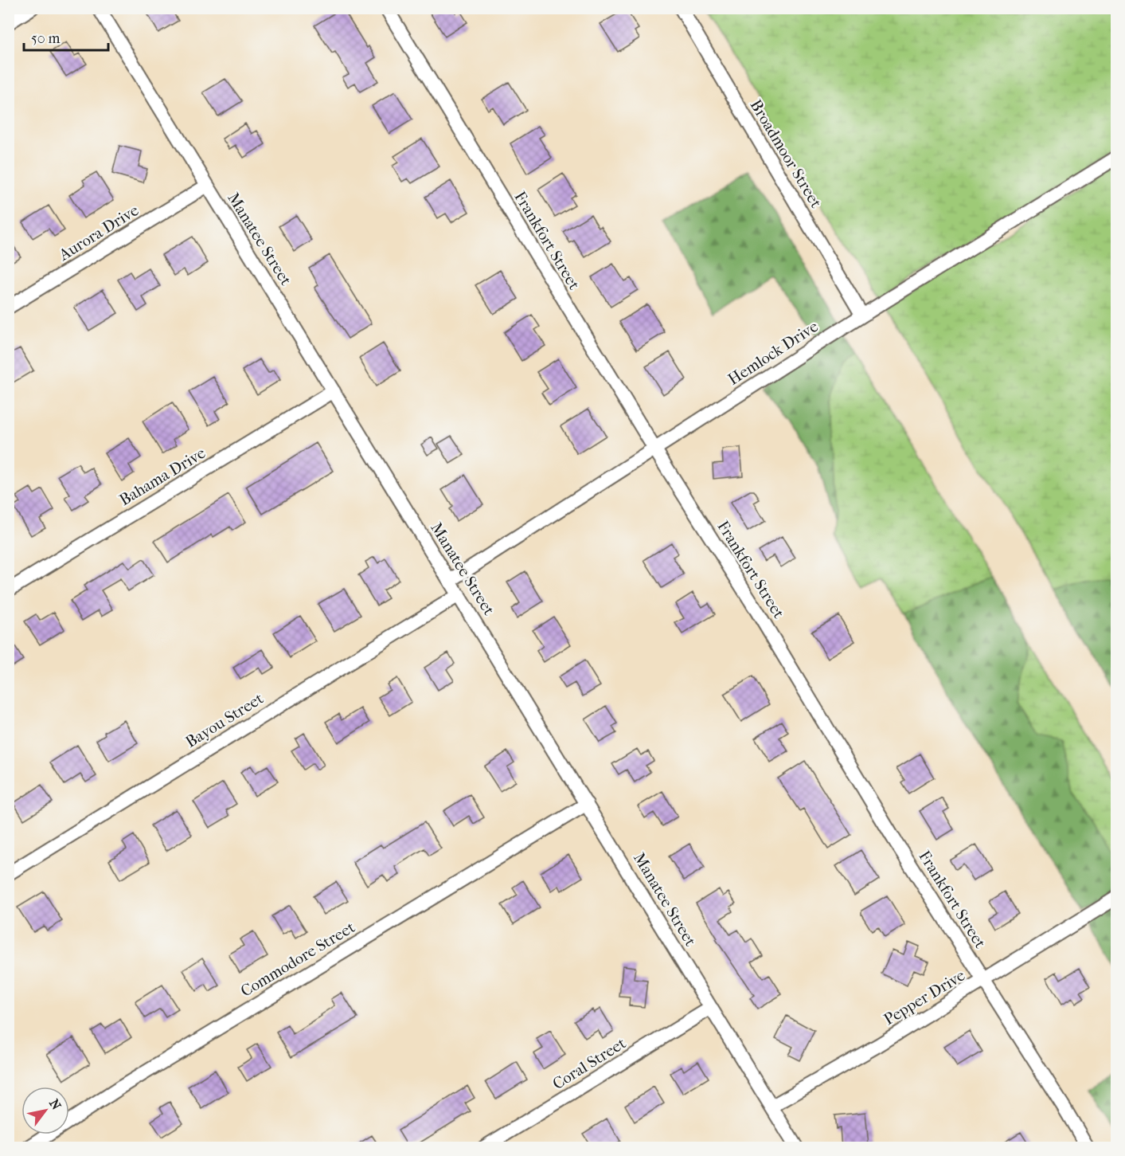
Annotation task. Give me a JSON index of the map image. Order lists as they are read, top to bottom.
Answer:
{
  "streets": {
    "street": [
      "Broadmoor Street",
      "Aurora Drive",
      "Manatee Street",
      "Frankfort Street",
      "Hemlock Drive",
      "Bahama Drive",
      "Bayou Street",
      "Commodore Street",
      "Pepper Drive",
      "Coral Street"
    ]
  },
  "crossings": [
    ["Broadmoor Street", "Hemlock Drive"],
    ["Aurora Drive", "Manatee Street"],
    ["Manatee Street", "Hemlock Drive"],
    ["Manatee Street", "Bahama Drive"],
    ["Manatee Street", "Bayou Street"],
    ["Manatee Street", "Commodore Street"],
    ["Manatee Street", "Pepper Drive"],
    ["Manatee Street", "Coral Street"],
    ["Frankfort Street", "Hemlock Drive"],
    ["Frankfort Street", "Pepper Drive"]
  ],
  "scale_bar": "50 m",
  "north": "top right"
}
